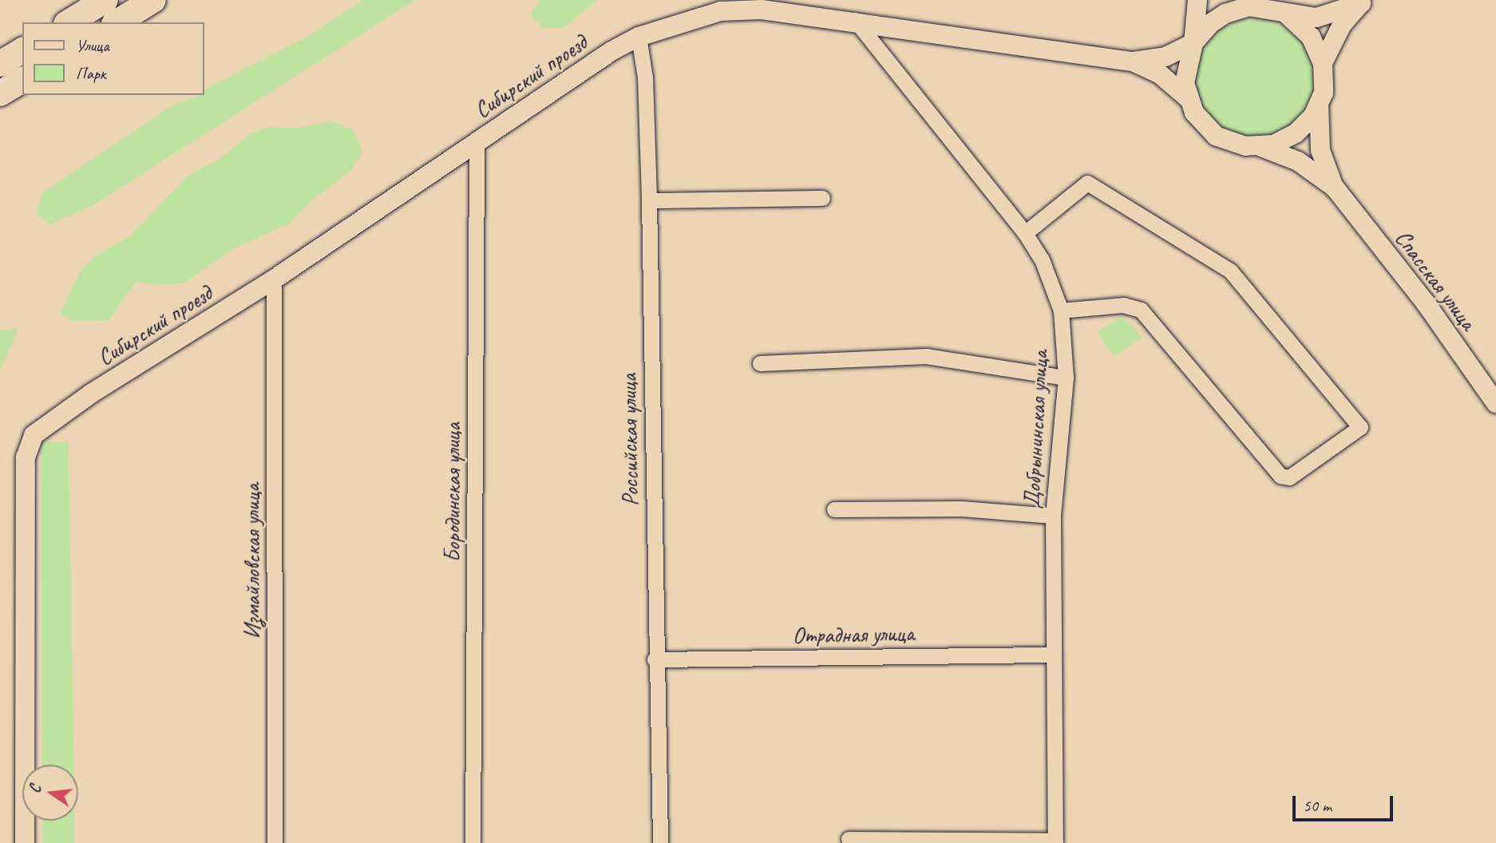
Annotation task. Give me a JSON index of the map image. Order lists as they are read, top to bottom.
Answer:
{
  "streets": {
    "street": [
      "Сибирский проезд",
      "Спасская улица",
      "Добрынинская улица",
      "Российская улица",
      "Бородинская улица",
      "Измайловская улица",
      "Отрадная улица"
    ]
  },
  "crossings": [
    ["Сибирский проезд", "Спасская улица"],
    ["Сибирский проезд", "Добрынинская улица"],
    ["Сибирский проезд", "Российская улица"],
    ["Сибирский проезд", "Бородинская улица"],
    ["Сибирский проезд", "Измайловская улица"],
    ["Добрынинская улица", "Отрадная улица"],
    ["Российская улица", "Отрадная улица"]
  ],
  "legend": ["Улица", "Парк"],
  "scale_bar": "50 m",
  "north": "left"
}
